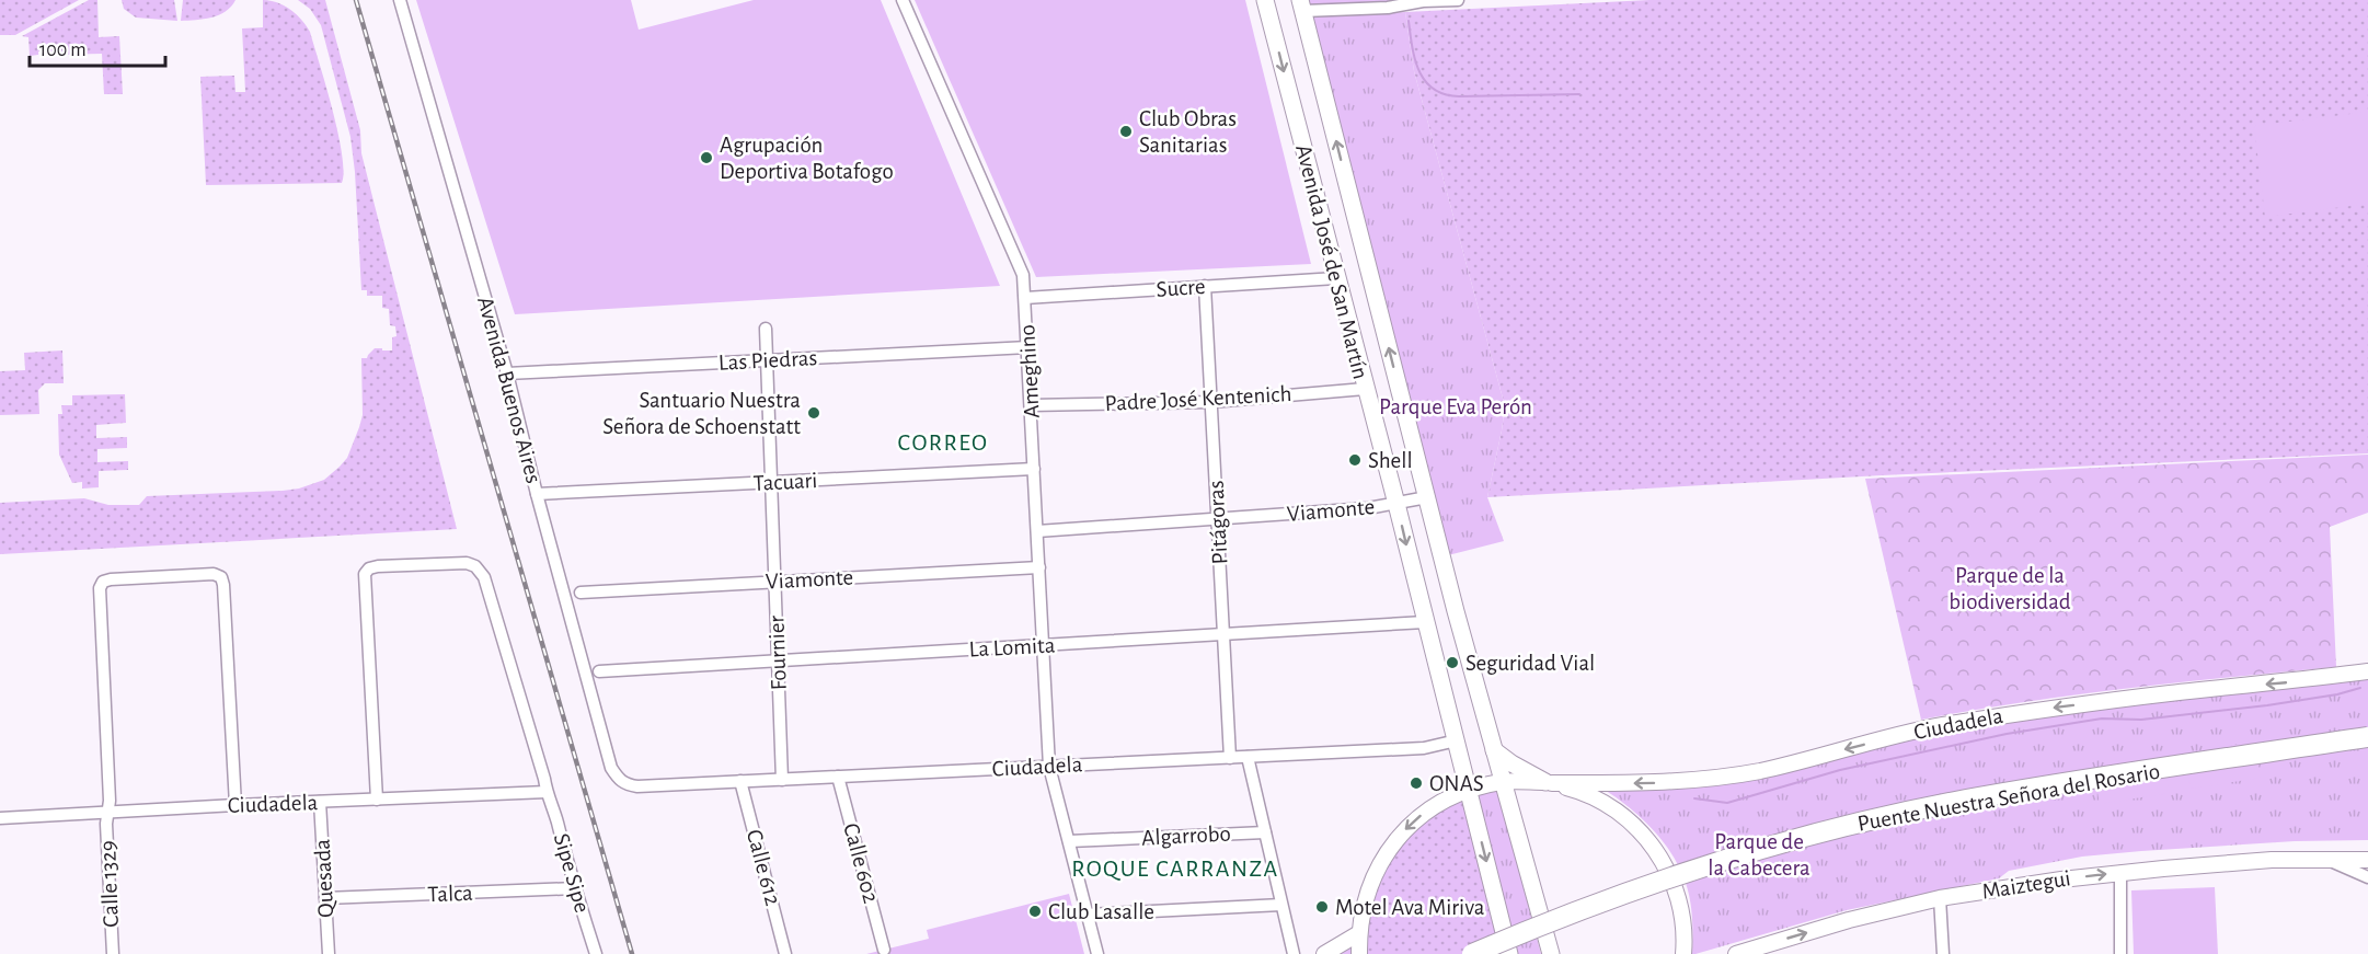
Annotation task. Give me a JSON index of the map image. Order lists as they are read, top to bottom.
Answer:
{
  "streets": {
    "highway": ["Puente Nuestra Señora del Rosario"],
    "main road": ["Avenida José de San Martín", "Ciudadela", "Maiztegui"],
    "street": [
      "Sucre",
      "Las Piedras",
      "Ameghino",
      "Avenida Buenos Aires",
      "Padre José Kentenich",
      "Tacuari",
      "Viamonte",
      "Pitágoras",
      "La Lomita",
      "Fournier",
      "Algarrobo",
      "Calle 602",
      "Calle 612",
      "Sipe Sipe",
      "Quesada",
      "Calle 1329",
      "Talca"
    ]
  },
  "crossings": [
    ["Avenida José de San Martín", "Sucre"],
    ["Avenida José de San Martín", "Padre José Kentenich"],
    ["Avenida José de San Martín", "Viamonte"],
    ["Avenida José de San Martín", "La Lomita"],
    ["Avenida José de San Martín", "Ciudadela"],
    ["Sucre", "Ameghino"],
    ["Sucre", "Pitágoras"],
    ["Las Piedras", "Ameghino"],
    ["Las Piedras", "Avenida Buenos Aires"],
    ["Las Piedras", "Fournier"],
    ["Ameghino", "Padre José Kentenich"],
    ["Ameghino", "Tacuari"],
    ["Ameghino", "Viamonte"],
    ["Ameghino", "La Lomita"],
    ["Ameghino", "Ciudadela"],
    ["Ameghino", "Algarrobo"],
    ["Avenida Buenos Aires", "Tacuari"],
    ["Avenida Buenos Aires", "Ciudadela"],
    ["Padre José Kentenich", "Pitágoras"],
    ["Tacuari", "Fournier"],
    ["Viamonte", "Pitágoras"],
    ["Viamonte", "Fournier"],
    ["Pitágoras", "La Lomita"],
    ["Pitágoras", "Ciudadela"],
    ["La Lomita", "Fournier"],
    ["Fournier", "Ciudadela"],
    ["Ciudadela", "Calle 602"],
    ["Ciudadela", "Calle 612"],
    ["Ciudadela", "Sipe Sipe"],
    ["Ciudadela", "Quesada"],
    ["Ciudadela", "Calle 1329"],
    ["Sipe Sipe", "Talca"],
    ["Quesada", "Talca"]
  ],
  "one_way": ["Ciudadela", "Maiztegui"],
  "districts": ["CORREO", "ROQUE CARRANZA"],
  "parks": ["Parque Eva Perón", "Parque de la biodiversidad", "Parque de la Cabecera"],
  "places": [
    "Club Obras Sanitarias",
    "Agrupación Deportiva Botafogo",
    "Santuario Nuestra Señora de Schoenstatt",
    "Shell",
    "Seguridad Vial",
    "ONAS",
    "Motel Ava Miriva",
    "Club Lasalle"
  ],
  "scale_bar": "100 m"
}
